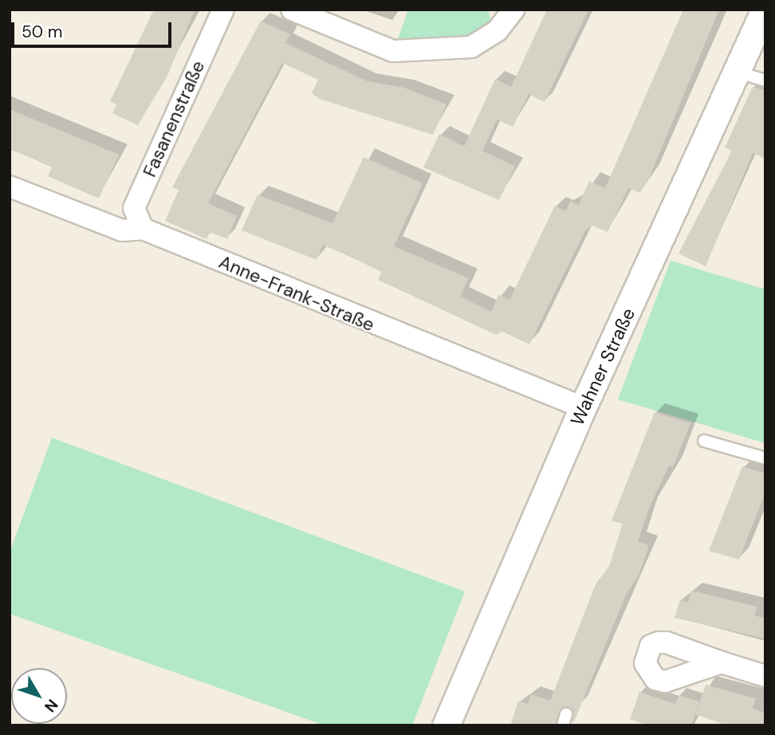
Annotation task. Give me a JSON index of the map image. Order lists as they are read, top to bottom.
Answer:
{
  "streets": {
    "street": ["Fasanenstraße", "Anne-Frank-Straße", "Wahner Straße"]
  },
  "crossings": [
    ["Fasanenstraße", "Anne-Frank-Straße"],
    ["Anne-Frank-Straße", "Wahner Straße"]
  ],
  "scale_bar": "50 m",
  "north": "bottom right"
}
